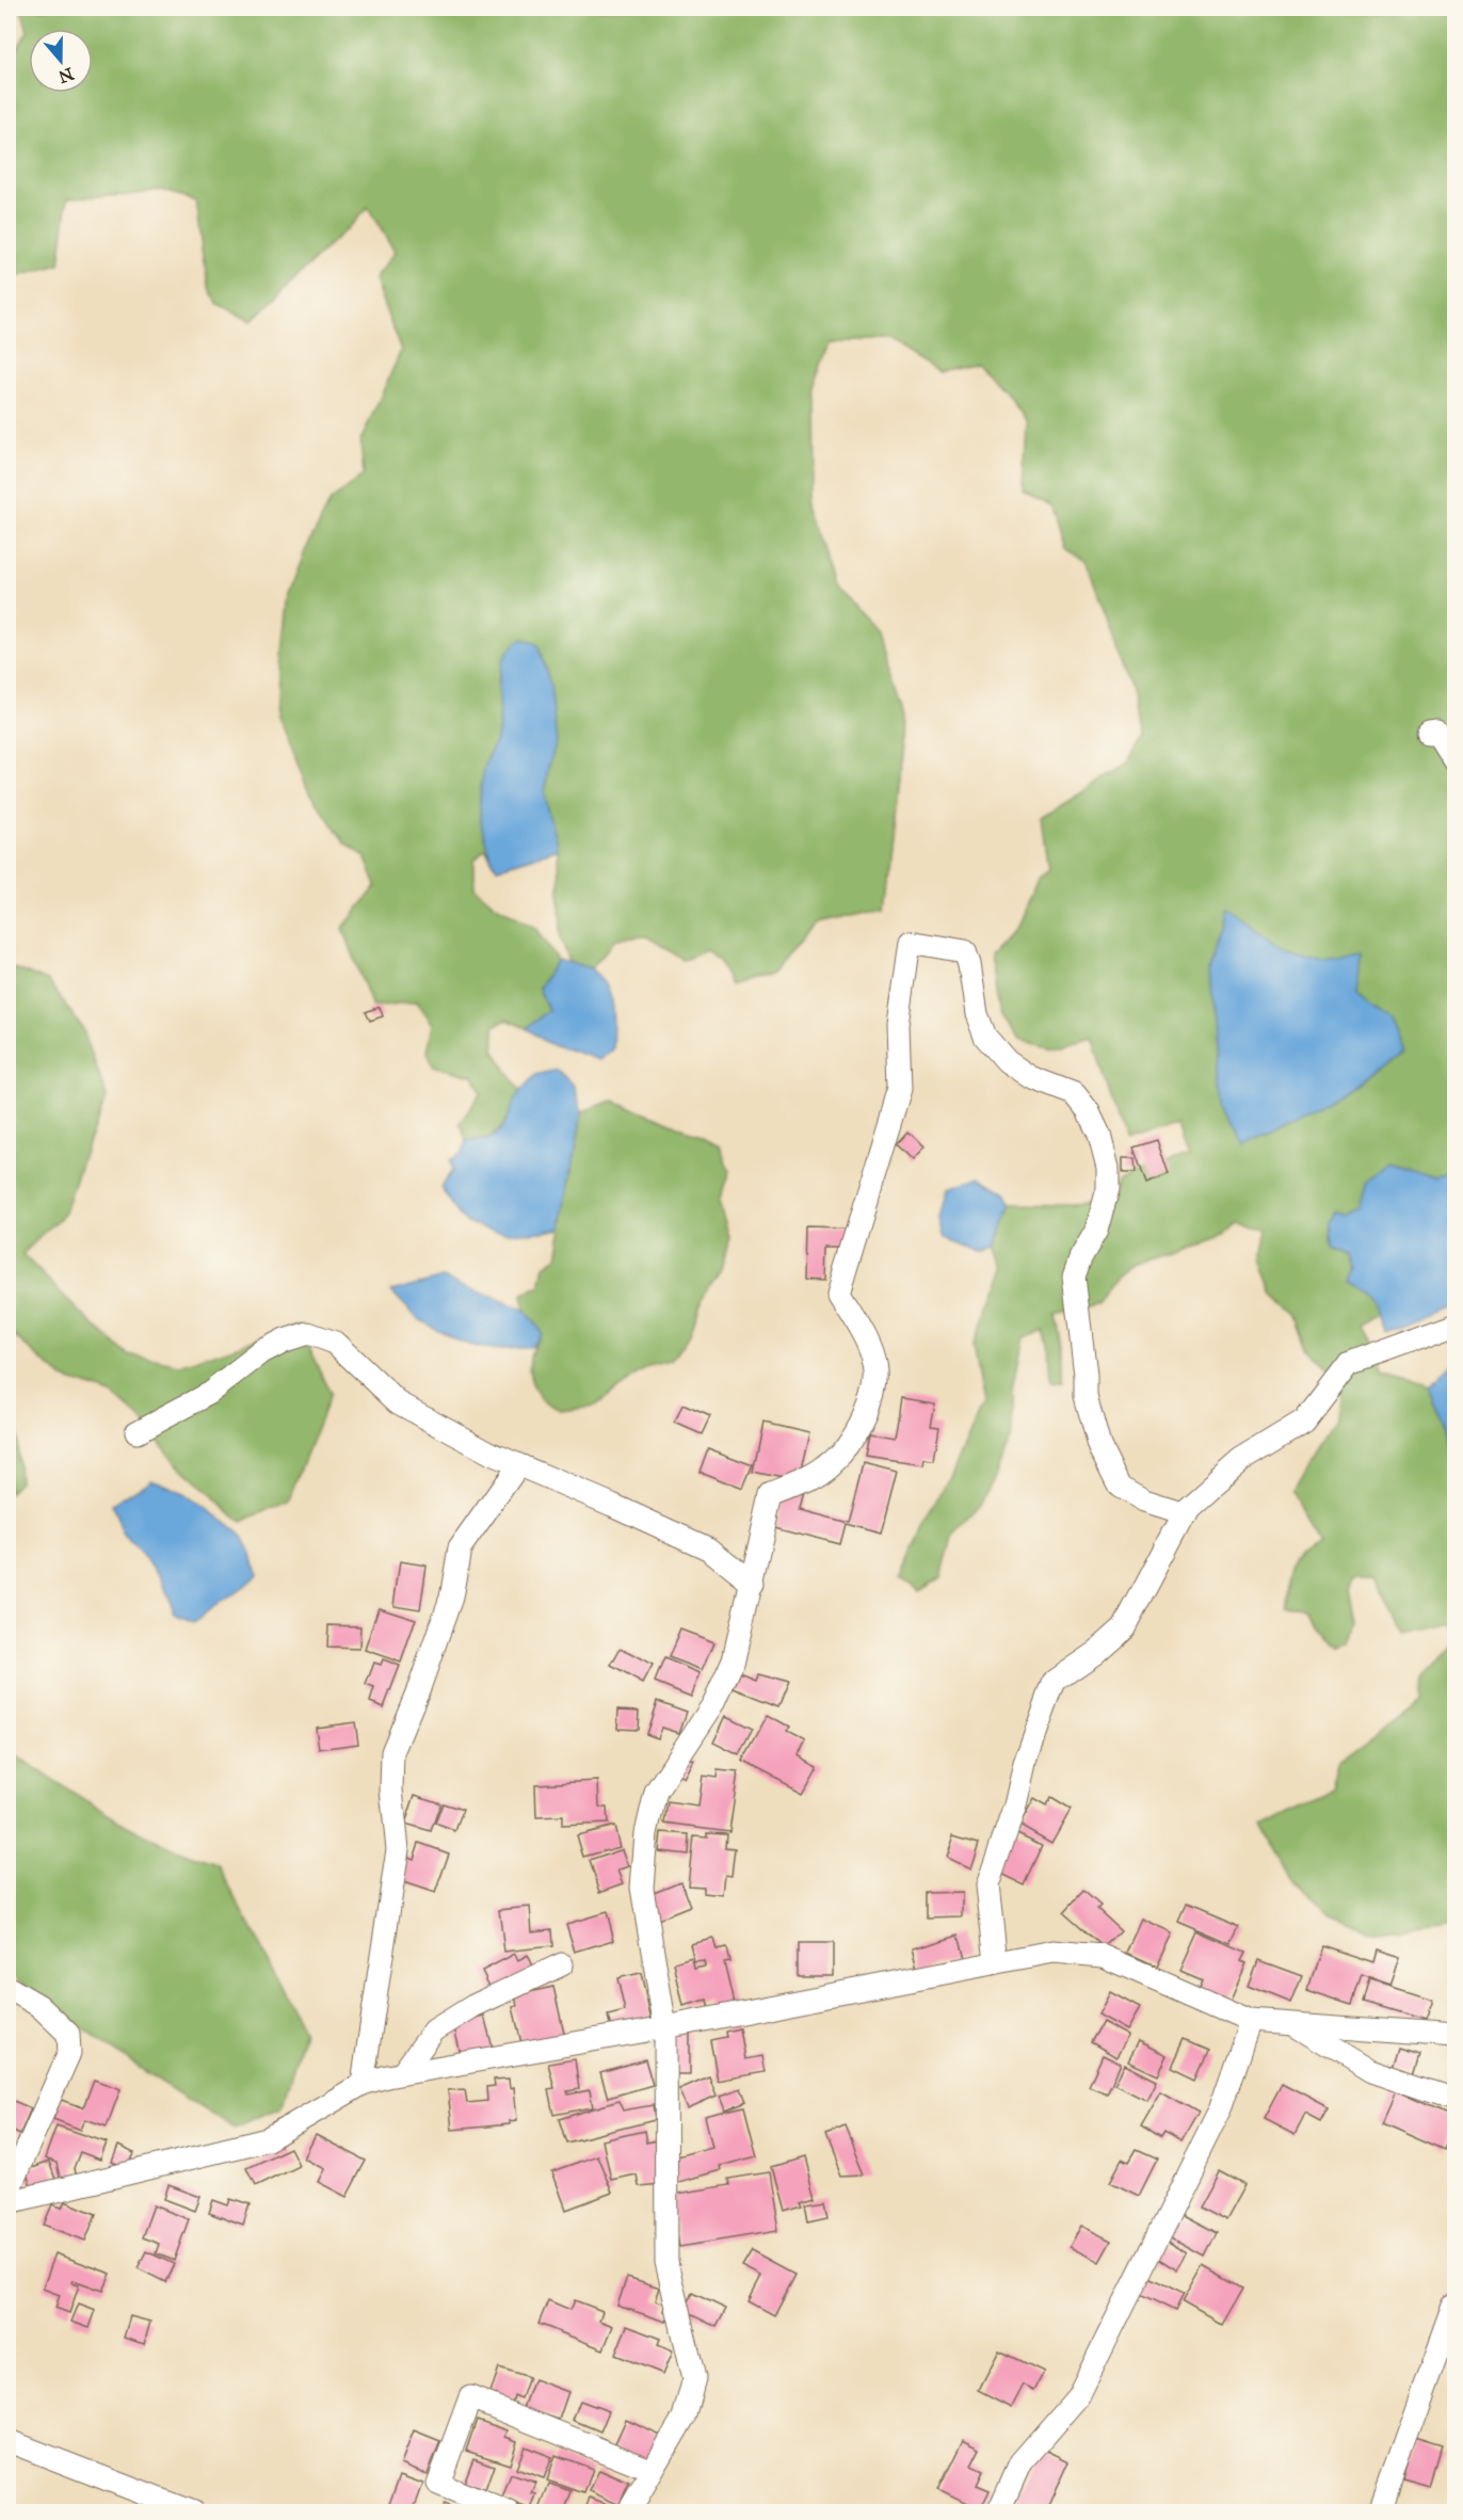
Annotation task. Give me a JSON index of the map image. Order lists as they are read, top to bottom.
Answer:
{
  "north": "bottom"
}
